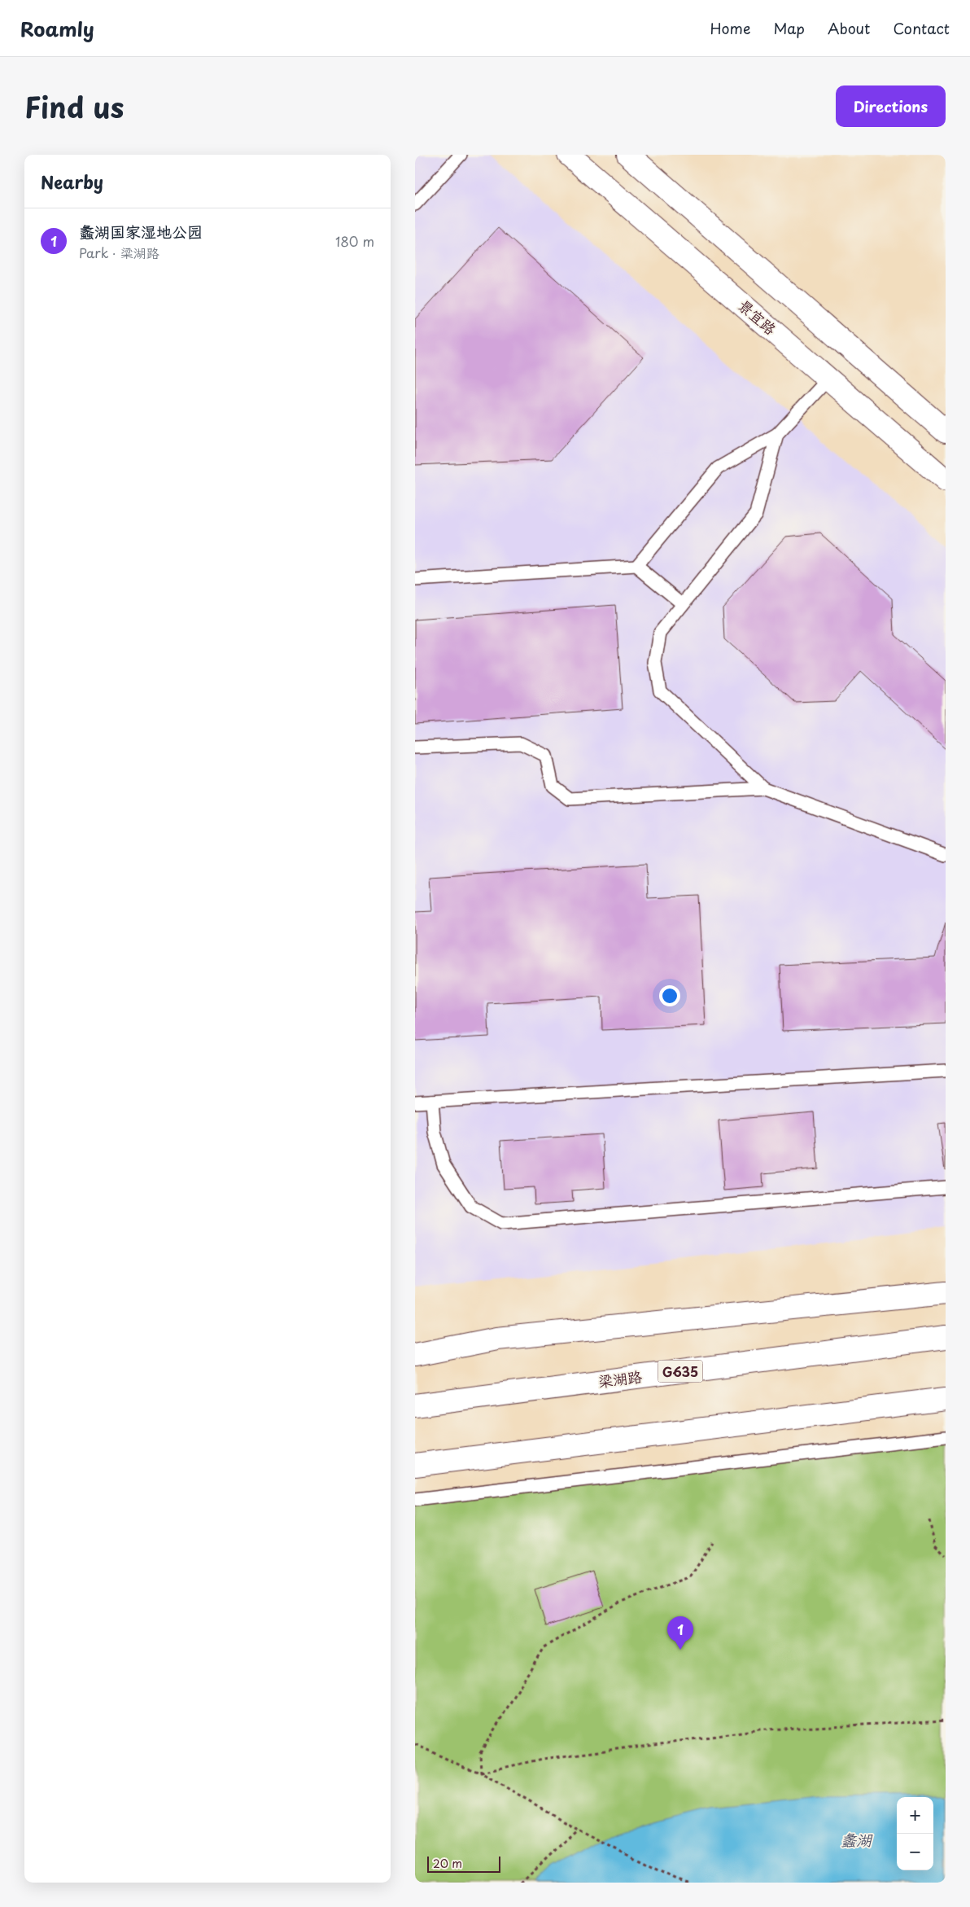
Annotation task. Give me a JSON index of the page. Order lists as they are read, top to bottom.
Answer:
{
  "streets": {
    "main road": ["景宜路", "G635", "梁湖路"]
  },
  "water": ["蠡湖"],
  "scale_bar": "20 m",
  "page": {
    "header": "Roamly",
    "nav": [
      "Home",
      "Map",
      "About",
      "Contact"
    ],
    "title": "Find us",
    "buttons": "Directions",
    "heading": "Nearby",
    "list": [
      {
        "mark": "1",
        "name": "蠡湖国家湿地公园",
        "note": "Park · 梁湖路",
        "value": "180 m"
      }
    ],
    "pins": "1",
    "map_buttons": ["+", "−"],
    "scale": "20 m"
  }
}
